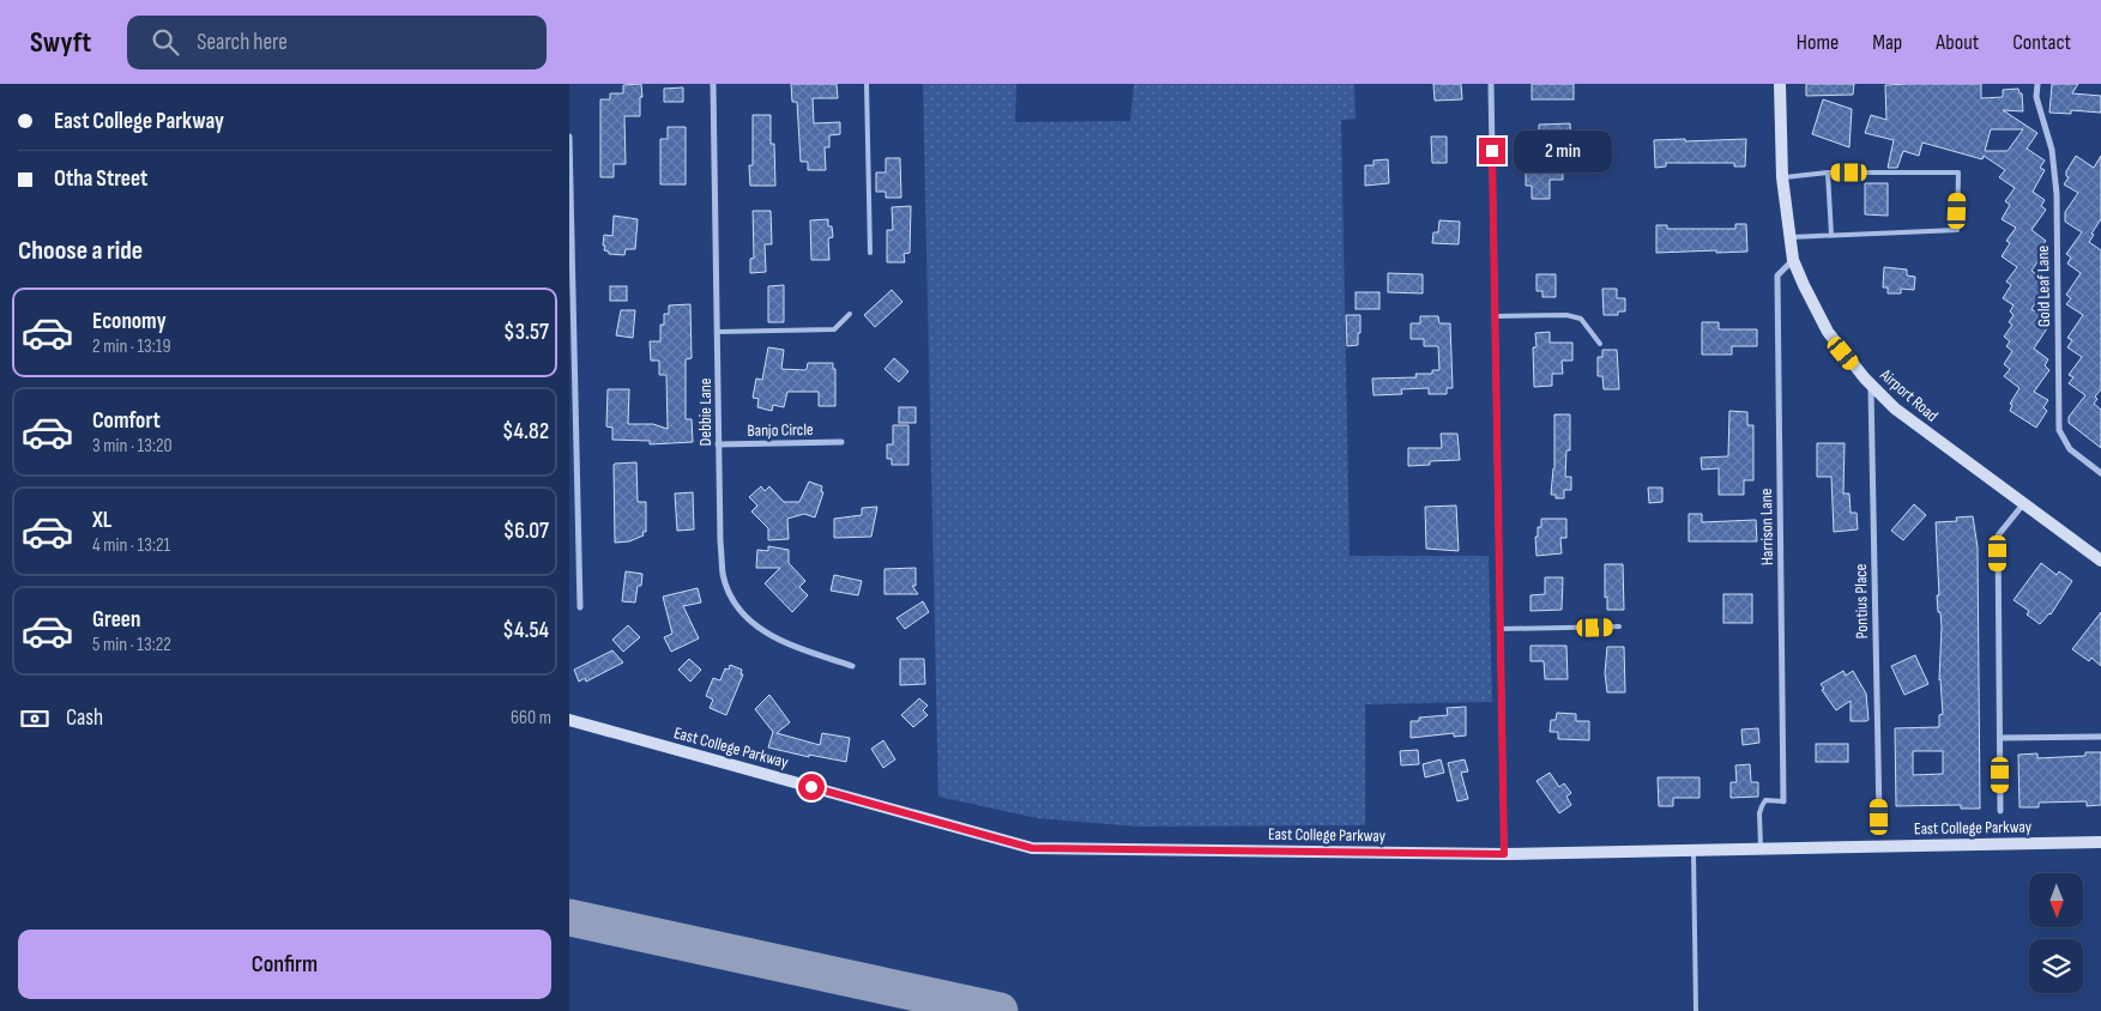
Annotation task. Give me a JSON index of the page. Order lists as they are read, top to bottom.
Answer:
{
  "streets": {
    "main road": ["Airport Road", "East College Parkway"],
    "street": [
      "Gold Leaf Lane",
      "Debbie Lane",
      "Banjo Circle",
      "Harrison Lane",
      "Pontius Place"
    ]
  },
  "crossings": [
    ["Airport Road", "Harrison Lane"],
    ["Airport Road", "Pontius Place"],
    ["Debbie Lane", "Banjo Circle"]
  ],
  "north": "bottom",
  "page": {
    "header": "Swyft",
    "search": "Search here",
    "nav": [
      "Home",
      "Map",
      "About",
      "Contact"
    ],
    "banner": ["East College Parkway", "Otha Street"],
    "bubble": "2 min",
    "heading": "Choose a ride",
    "list": [
      {
        "name": "Economy",
        "note": "2 min · 13:19",
        "value": "$3.57"
      },
      {
        "name": "Comfort",
        "note": "3 min · 13:20",
        "value": "$4.82"
      },
      {
        "name": "XL",
        "note": "4 min · 13:21",
        "value": "$6.07"
      },
      {
        "name": "Green",
        "note": "5 min · 13:22",
        "value": "$4.54"
      }
    ],
    "pay": ["Cash", "660 m"],
    "buttons": "Confirm"
  }
}
